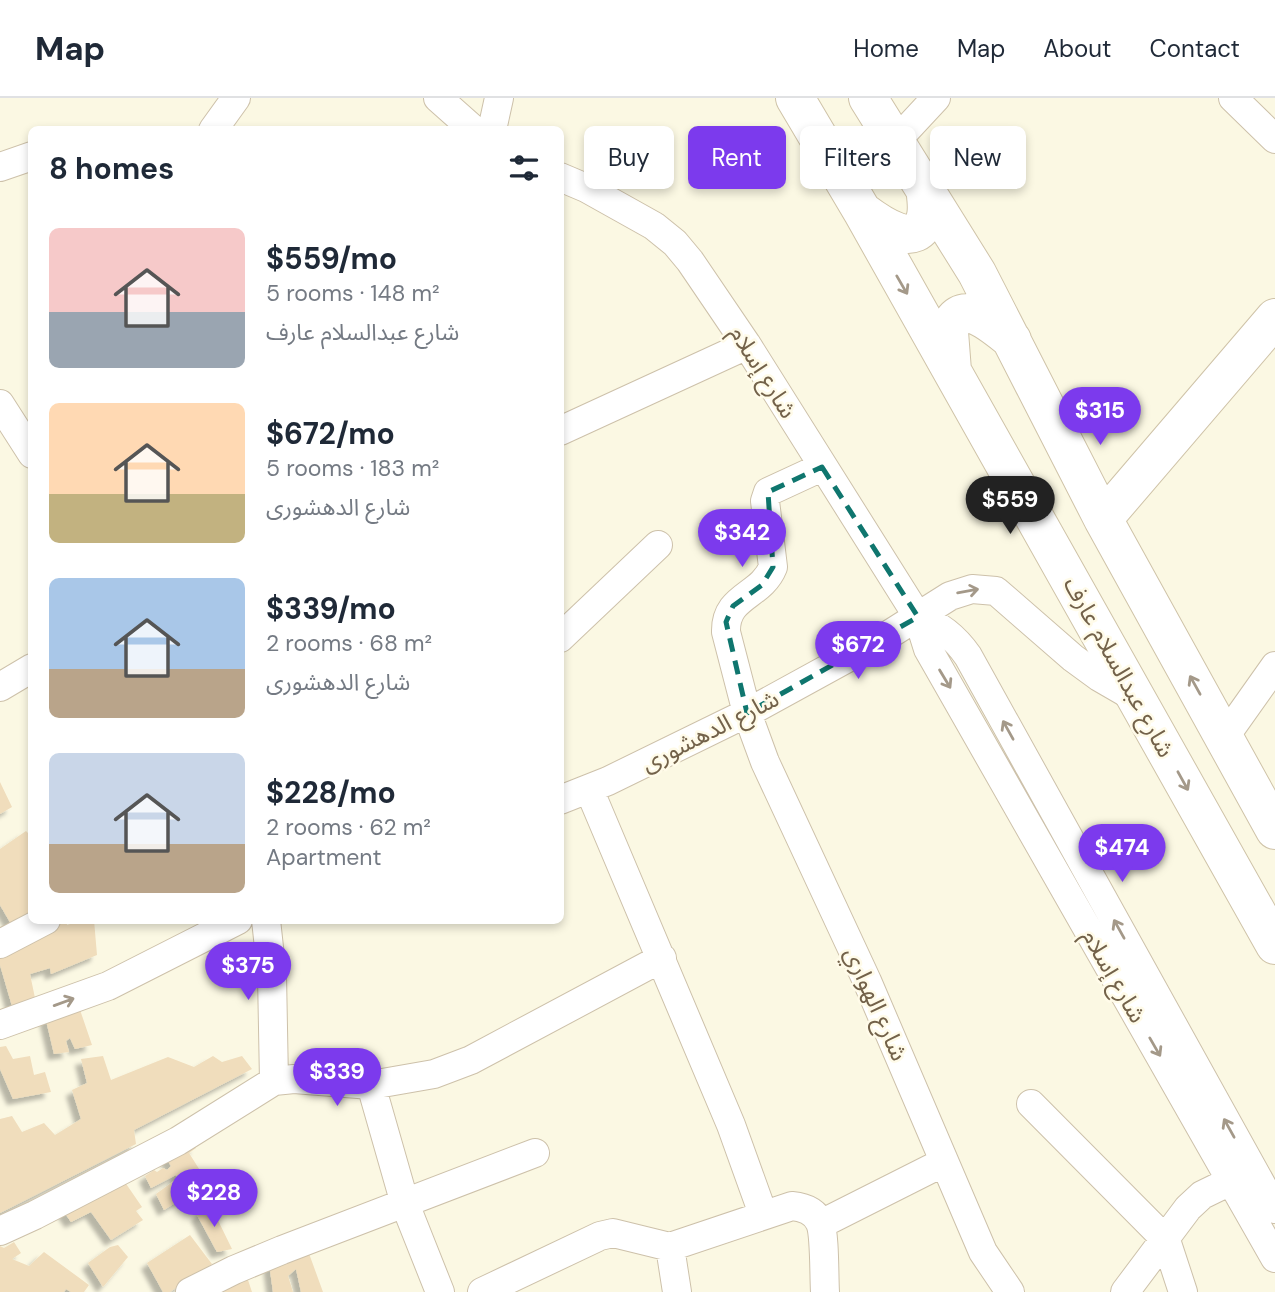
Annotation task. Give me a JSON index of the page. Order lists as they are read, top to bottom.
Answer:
{
  "streets": {
    "main road": ["شارع عبدالسلام عارف"],
    "street": ["شارع إسلام", "شارع الدهشورى", "شارع الهواري"]
  },
  "crossings": [
    ["شارع إسلام", "شارع الدهشورى"],
    ["شارع إسلام", "شارع الهواري"],
    ["شارع عبدالسلام عارف", "شارع الدهشورى"],
    ["شارع الدهشورى", "شارع الهواري"]
  ],
  "one_way": ["شارع الدهشورى"],
  "page": {
    "header": "Map",
    "nav": [
      "Home",
      "Map",
      "About",
      "Contact"
    ],
    "chip": [
      "Buy",
      "Rent",
      "Filters",
      "New"
    ],
    "heading": "8 homes",
    "list": [
      {
        "name": "$559/mo",
        "note": "5 rooms · 148 m² · شارع عبدالسلام عارف"
      },
      {
        "name": "$672/mo",
        "note": "5 rooms · 183 m² · شارع الدهشورى"
      },
      {
        "name": "$339/mo",
        "note": "2 rooms · 68 m² · شارع الدهشورى"
      },
      {
        "name": "$228/mo",
        "note": "2 rooms · 62 m² · Apartment"
      }
    ],
    "price": [
      "$315",
      "$559",
      "$342",
      "$672",
      "$474",
      "$375",
      "$339",
      "$228"
    ]
  }
}
